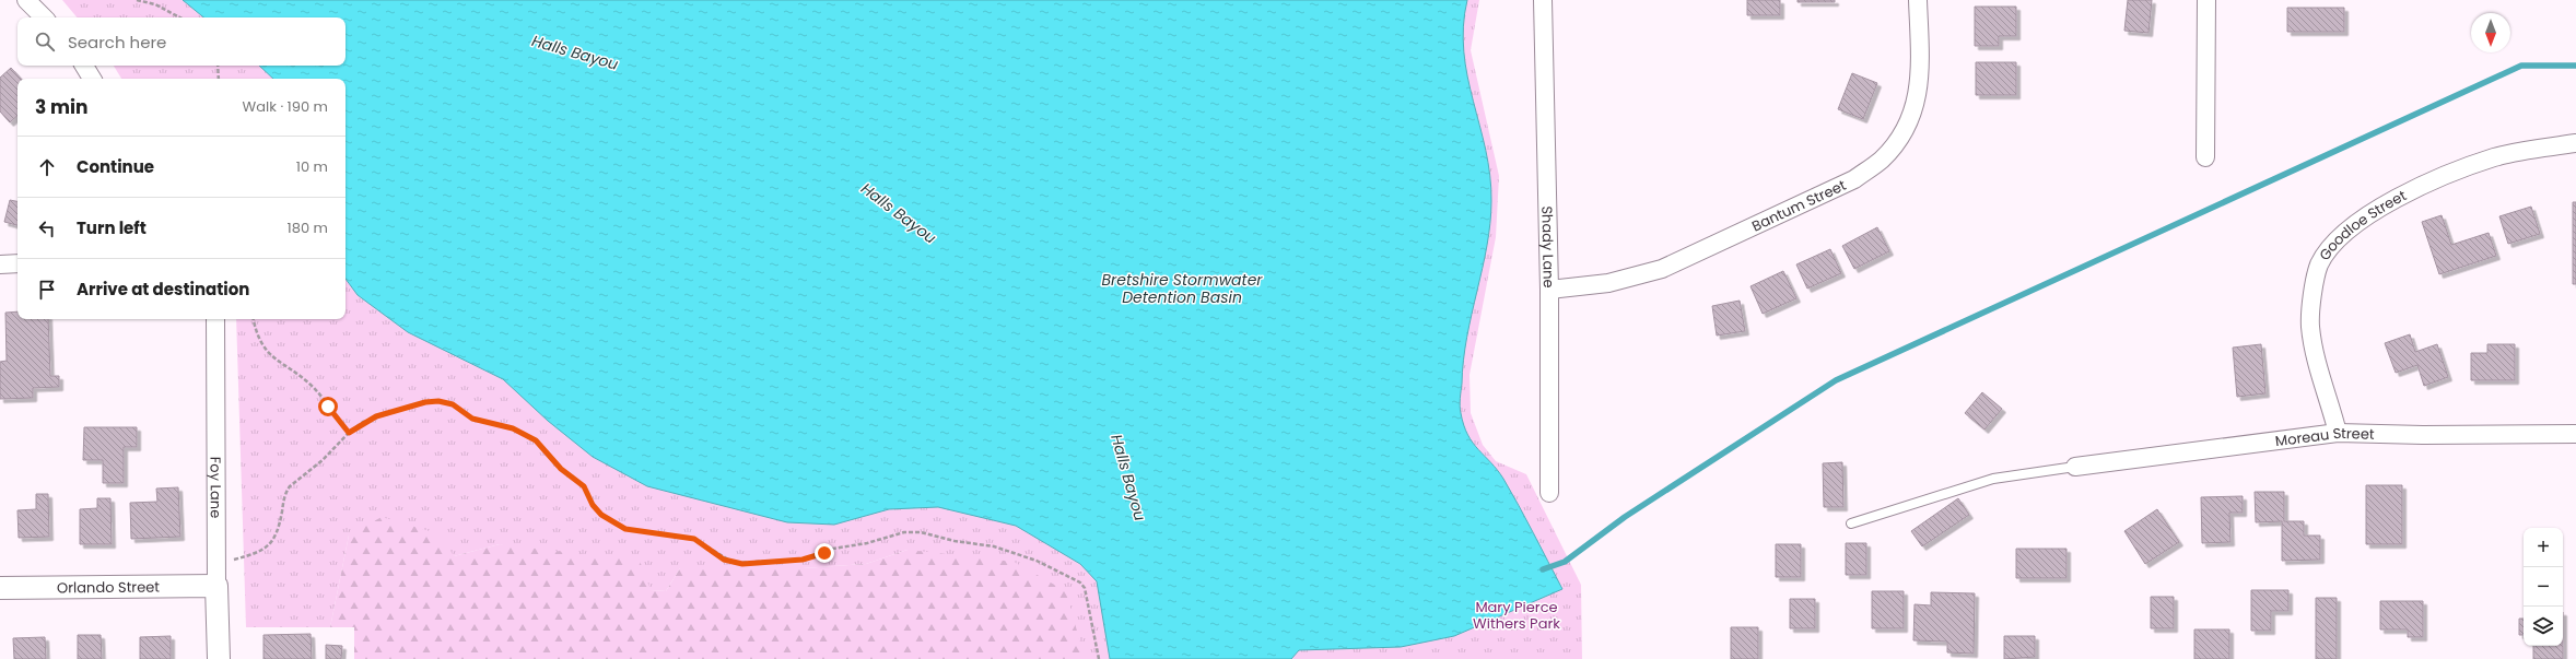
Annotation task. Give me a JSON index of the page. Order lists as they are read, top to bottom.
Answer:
{
  "streets": {
    "street": [
      "Bantum Street",
      "Goodloe Street",
      "Shady Lane",
      "Moreau Street",
      "Foy Lane",
      "Orlando Street"
    ]
  },
  "crossings": [
    ["Bantum Street", "Shady Lane"],
    ["Goodloe Street", "Moreau Street"],
    ["Foy Lane", "Orlando Street"]
  ],
  "water": ["Halls Bayou", "Bretshire Stormwater Detention Basin"],
  "parks": ["Mary Pierce Withers Park"],
  "north": "bottom",
  "page": {
    "search": "Search here",
    "heading": ["3 min", "Walk · 190 m"],
    "list": [
      ["Continue", "10 m"],
      ["Turn left", "180 m"],
      "Arrive at destination"
    ],
    "map_buttons": ["+", "−"]
  }
}
